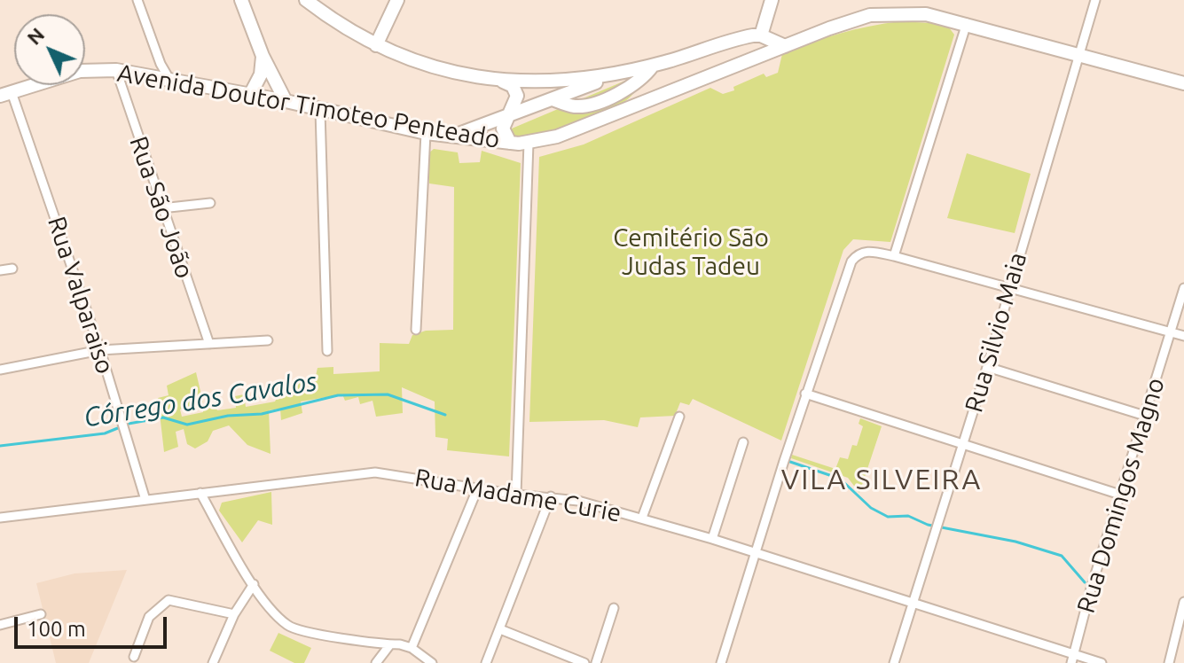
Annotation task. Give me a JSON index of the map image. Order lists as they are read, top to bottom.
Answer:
{
  "streets": {
    "main road": ["Avenida Doutor Timoteo Penteado"],
    "street": [
      "Rua São João",
      "Rua Valparaiso",
      "Rua Silvio Maia",
      "Rua Madame Curie",
      "Rua Domingos Magno"
    ]
  },
  "crossings": [
    ["Avenida Doutor Timoteo Penteado", "Rua São João"],
    ["Avenida Doutor Timoteo Penteado", "Rua Valparaiso"],
    ["Avenida Doutor Timoteo Penteado", "Rua Silvio Maia"],
    ["Rua Valparaiso", "Rua Madame Curie"],
    ["Rua Silvio Maia", "Rua Madame Curie"],
    ["Rua Madame Curie", "Rua Domingos Magno"]
  ],
  "districts": ["VILA SILVEIRA"],
  "water": ["Córrego dos Cavalos"],
  "parks": ["Cemitério São Judas Tadeu"],
  "scale_bar": "100 m",
  "north": "top left"
}
